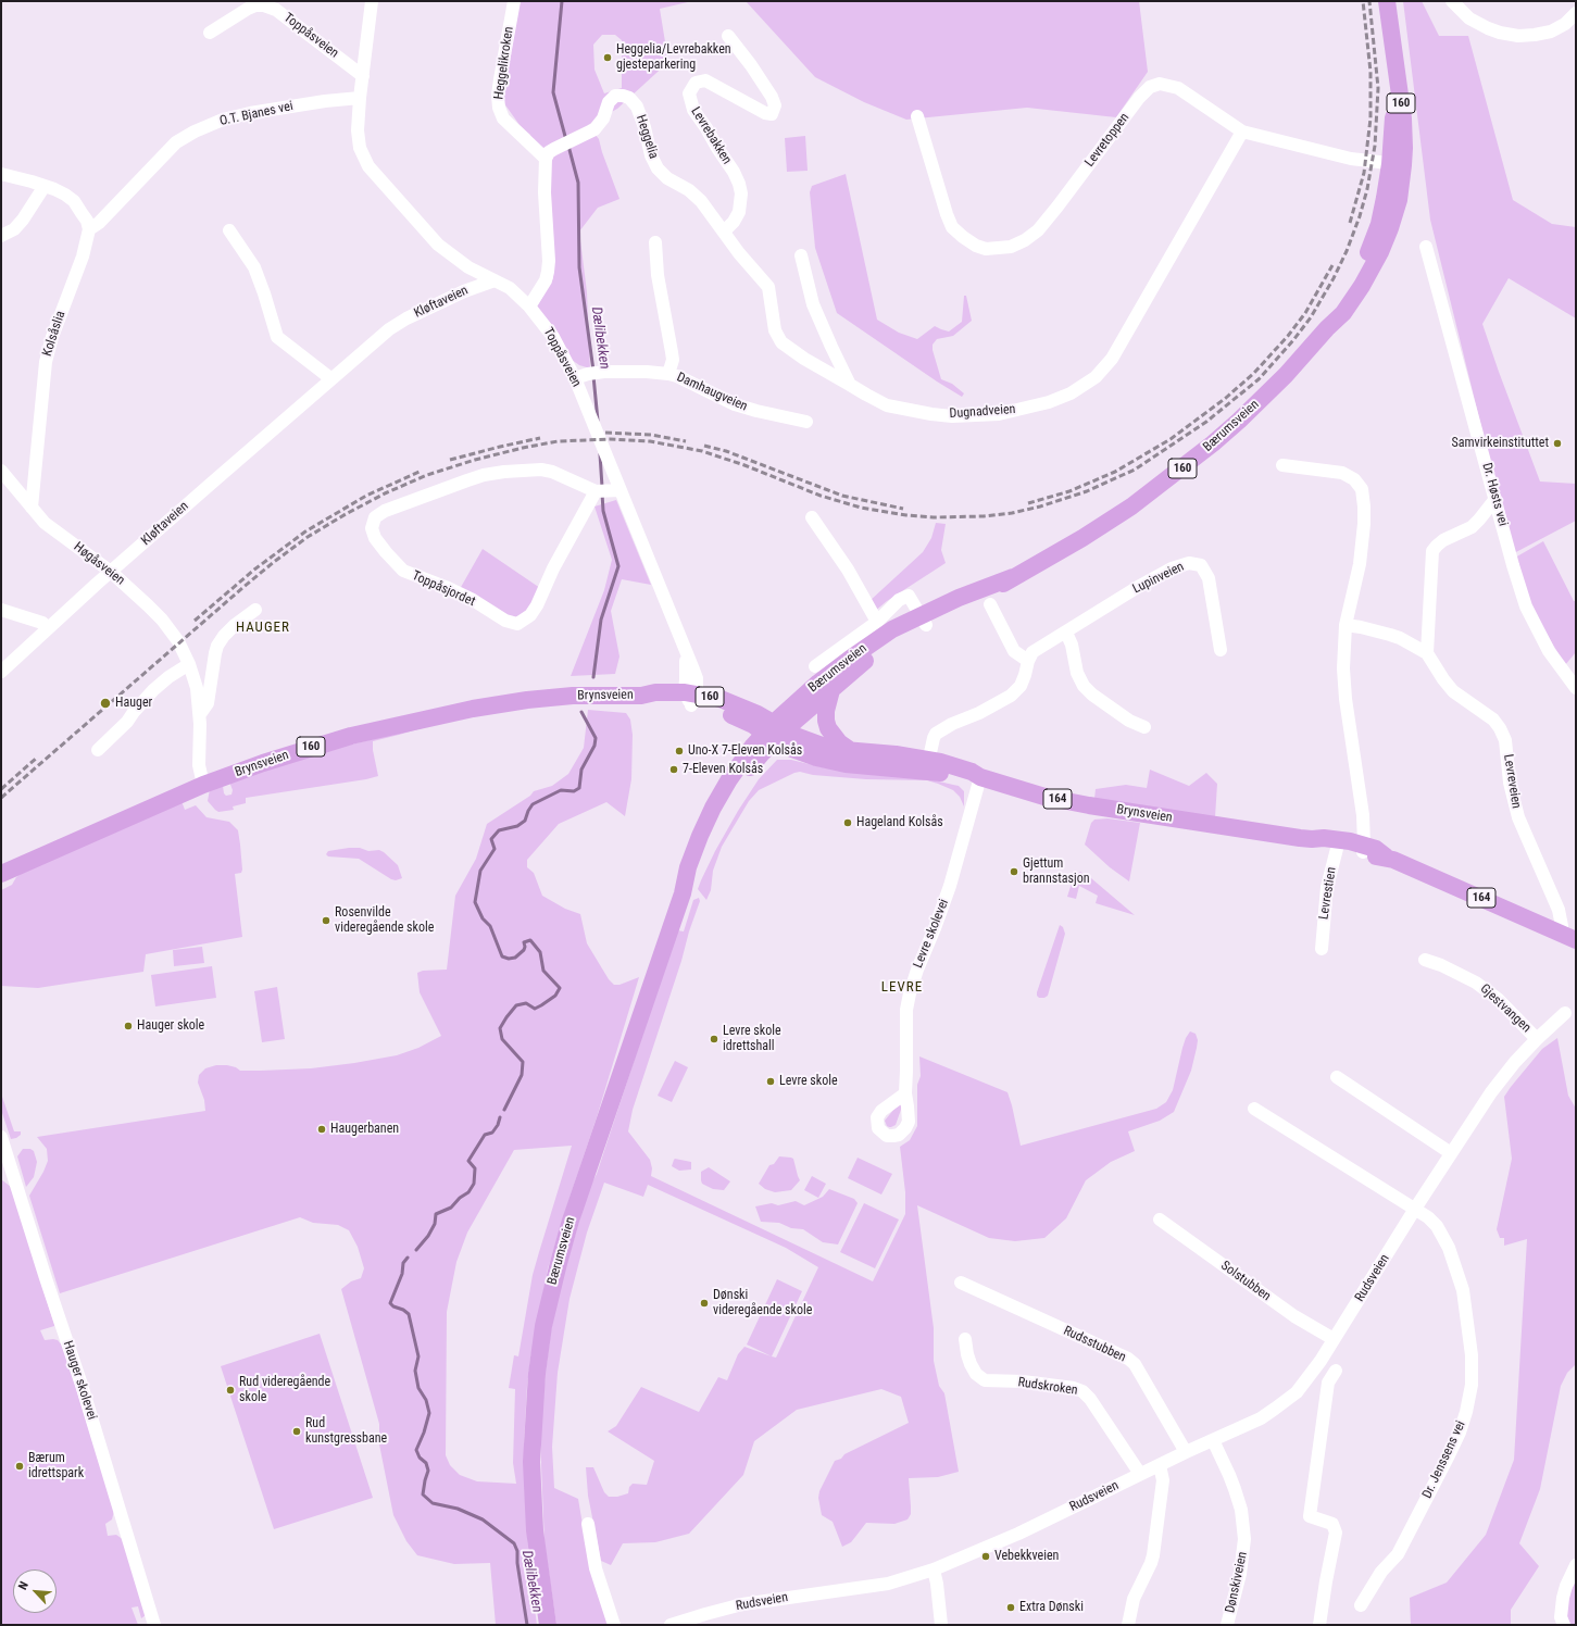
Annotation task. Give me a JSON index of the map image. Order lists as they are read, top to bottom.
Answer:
{
  "streets": {
    "main road": [
      "160",
      "Bærumsveien",
      "Brynsveien",
      "164"
    ],
    "street": [
      "Toppåsveien",
      "Heggelikroken",
      "O.T. Bjanes vei",
      "Levrebakken",
      "Heggelia",
      "Levretoppen",
      "Kløftaveien",
      "Kolsåslia",
      "Damhaugveien",
      "Dugnadveien",
      "Dr. Høsts vei",
      "Høgåsveien",
      "Lupinveien",
      "Toppåsjordet",
      "Levreveien",
      "Levrestien",
      "Levre skolevei",
      "Gjestvangen",
      "Rudsveien",
      "Solstubben",
      "Rudsstubben",
      "Hauger skolevei",
      "Rudskroken",
      "Dr. Jenssens vei",
      "Dønskiveien"
    ]
  },
  "crossings": [
    ["Toppåsveien", "O.T. Bjanes vei"],
    ["Toppåsveien", "Kløftaveien"],
    ["Toppåsveien", "Damhaugveien"],
    ["Toppåsveien", "Toppåsjordet"],
    ["Toppåsveien", "Brynsveien"],
    ["Heggelikroken", "Heggelia"],
    ["O.T. Bjanes vei", "Kolsåslia"],
    ["Levrebakken", "Heggelia"],
    ["Heggelia", "Dugnadveien"],
    ["Levretoppen", "Dugnadveien"],
    ["Levretoppen", "Bærumsveien"],
    ["Kløftaveien", "Høgåsveien"],
    ["Kolsåslia", "Høgåsveien"],
    ["Bærumsveien", "Brynsveien"],
    ["Høgåsveien", "Brynsveien"],
    ["Brynsveien", "Levreveien"],
    ["Brynsveien", "Levrestien"],
    ["Brynsveien", "Levre skolevei"],
    ["Gjestvangen", "Rudsveien"],
    ["Rudsveien", "Solstubben"],
    ["Rudsveien", "Rudsstubben"],
    ["Rudsveien", "Rudskroken"],
    ["Rudsveien", "Dr. Jenssens vei"],
    ["Rudsveien", "Dønskiveien"]
  ],
  "districts": ["HAUGER", "LEVRE"],
  "water": ["Dælibekken"],
  "places": [
    "Heggelia/Levrebakken gjesteparkering",
    "Samvirkeinstituttet",
    "Hauger",
    "Uno-X 7-Eleven Kolsås",
    "7-Eleven Kolsås",
    "Hageland Kolsås",
    "Gjettum brannstasjon",
    "Rosenvilde videregående skole",
    "Hauger skole",
    "Levre skole idrettshall",
    "Levre skole",
    "Haugerbanen",
    "Dønski videregående skole",
    "Rud videregående skole",
    "Rud kunstgressbane",
    "Bærum idrettspark",
    "Vebekkveien",
    "Extra Dønski"
  ],
  "north": "top left"
}
